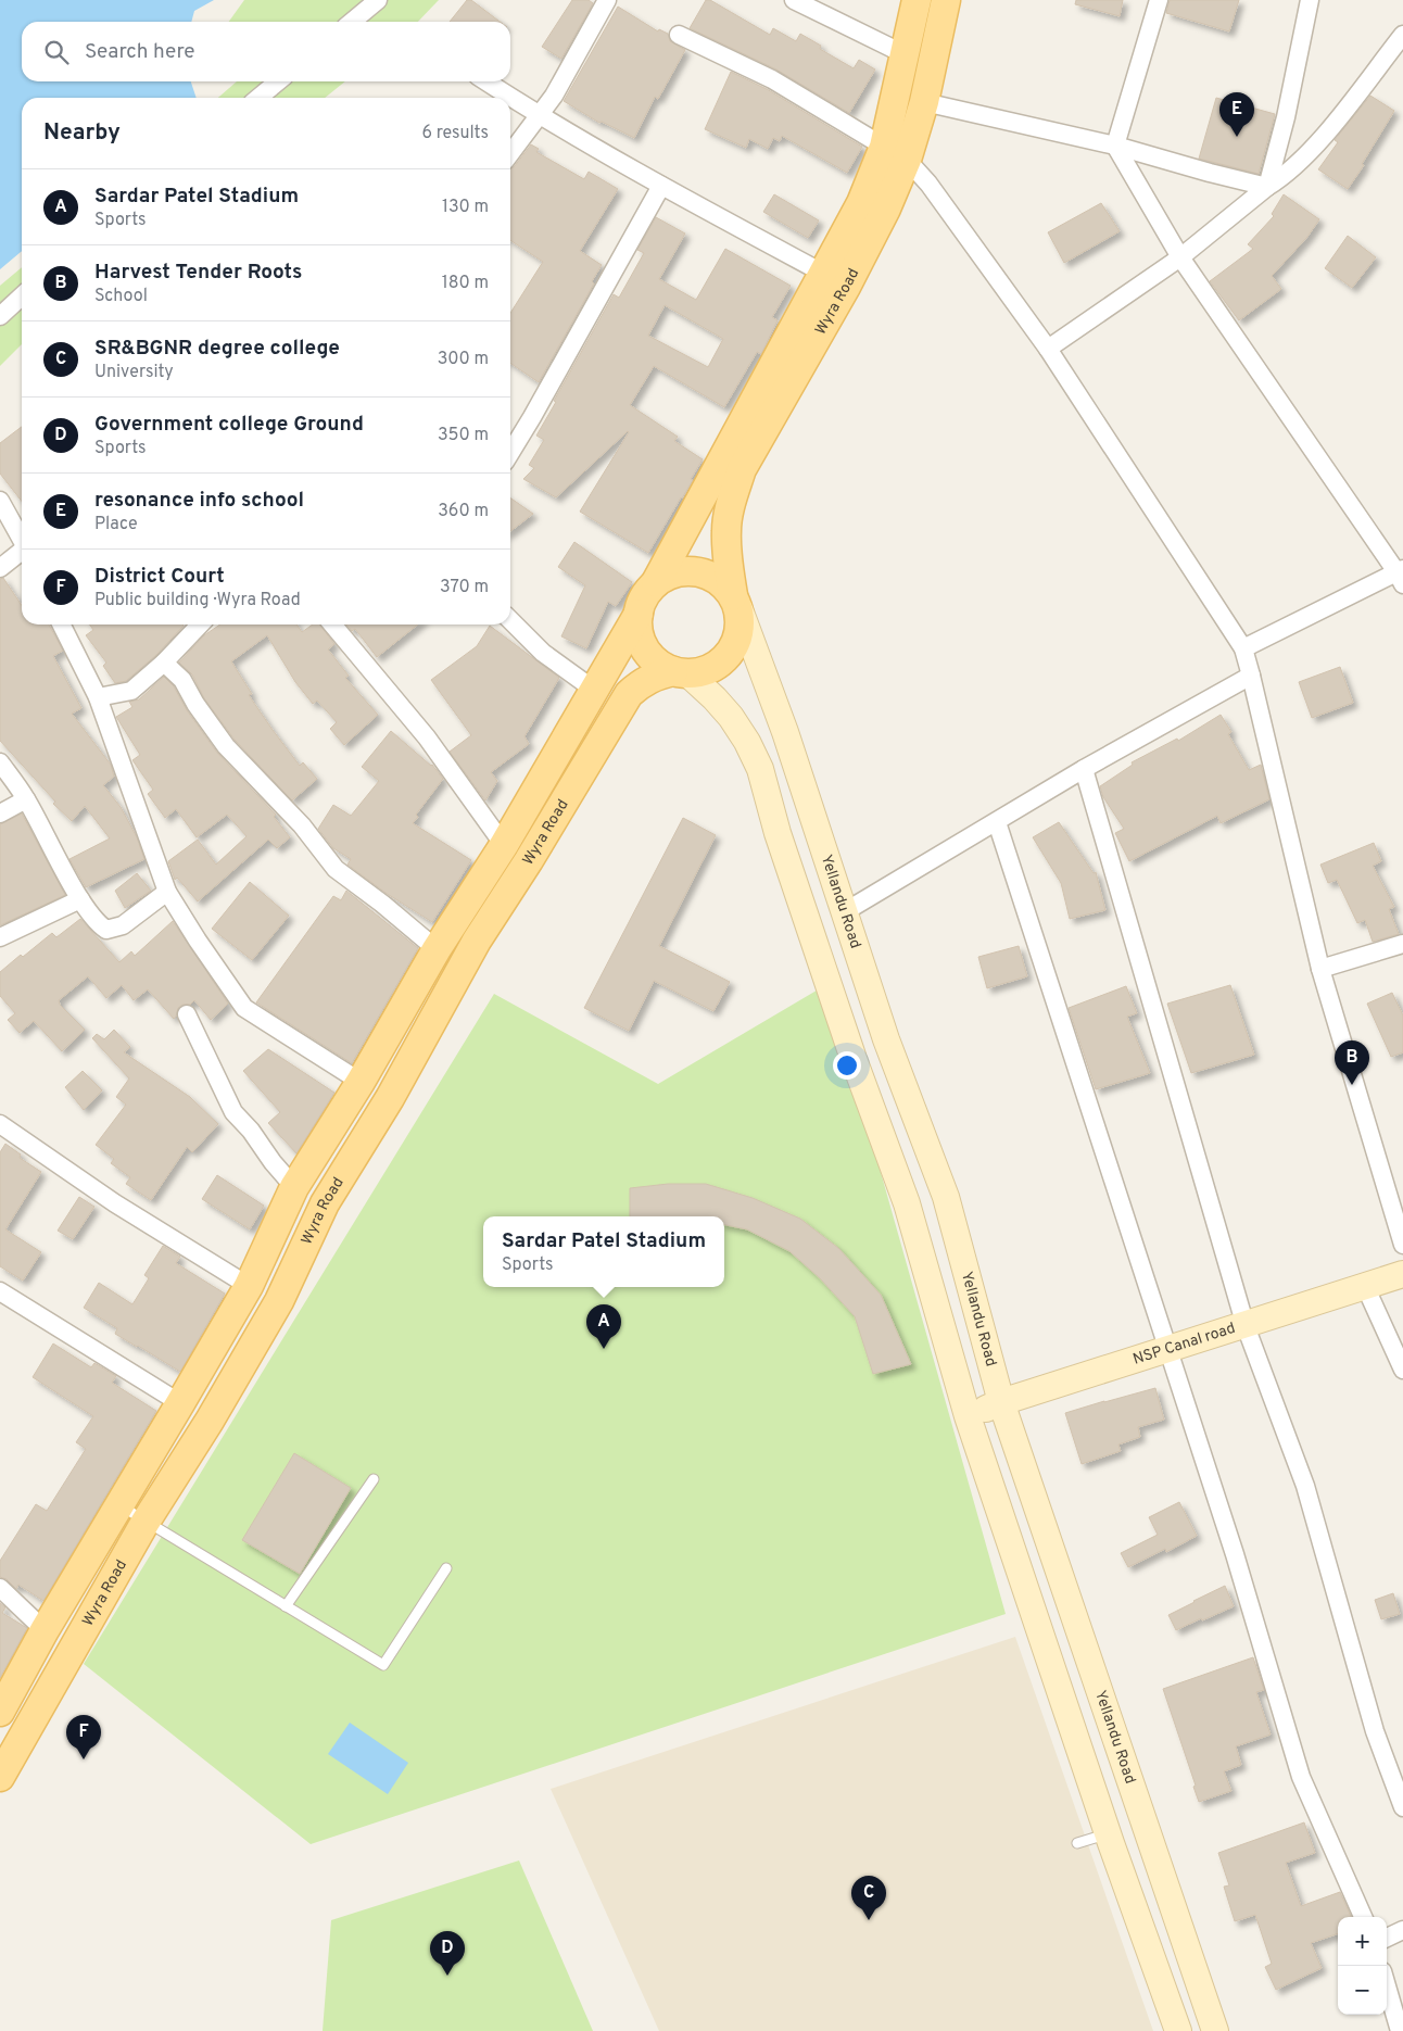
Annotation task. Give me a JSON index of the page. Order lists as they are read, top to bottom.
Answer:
{
  "streets": {
    "main road": ["Wyra Road", "Yellandu Road", "NSP Canal road"]
  },
  "crossings": [
    ["Wyra Road", "Yellandu Road"],
    ["Yellandu Road", "NSP Canal road"]
  ],
  "page": {
    "search": "Search here",
    "pins": [
      "E",
      "B",
      "A",
      "F",
      "C",
      "D"
    ],
    "heading": ["Nearby", "6 results"],
    "list": [
      {
        "mark": "A",
        "name": "Sardar Patel Stadium",
        "note": "Sports",
        "value": "130 m"
      },
      {
        "mark": "B",
        "name": "Harvest Tender Roots",
        "note": "School",
        "value": "180 m"
      },
      {
        "mark": "C",
        "name": "SR&BGNR degree college",
        "note": "University",
        "value": "300 m"
      },
      {
        "mark": "D",
        "name": "Government college Ground",
        "note": "Sports",
        "value": "350 m"
      },
      {
        "mark": "E",
        "name": "resonance info school",
        "note": "Place",
        "value": "360 m"
      },
      {
        "mark": "F",
        "name": "District Court",
        "note": "Public building · Wyra Road",
        "value": "370 m"
      }
    ],
    "popup": ["Sardar Patel Stadium", "Sports"],
    "map_buttons": ["+", "−"]
  }
}
